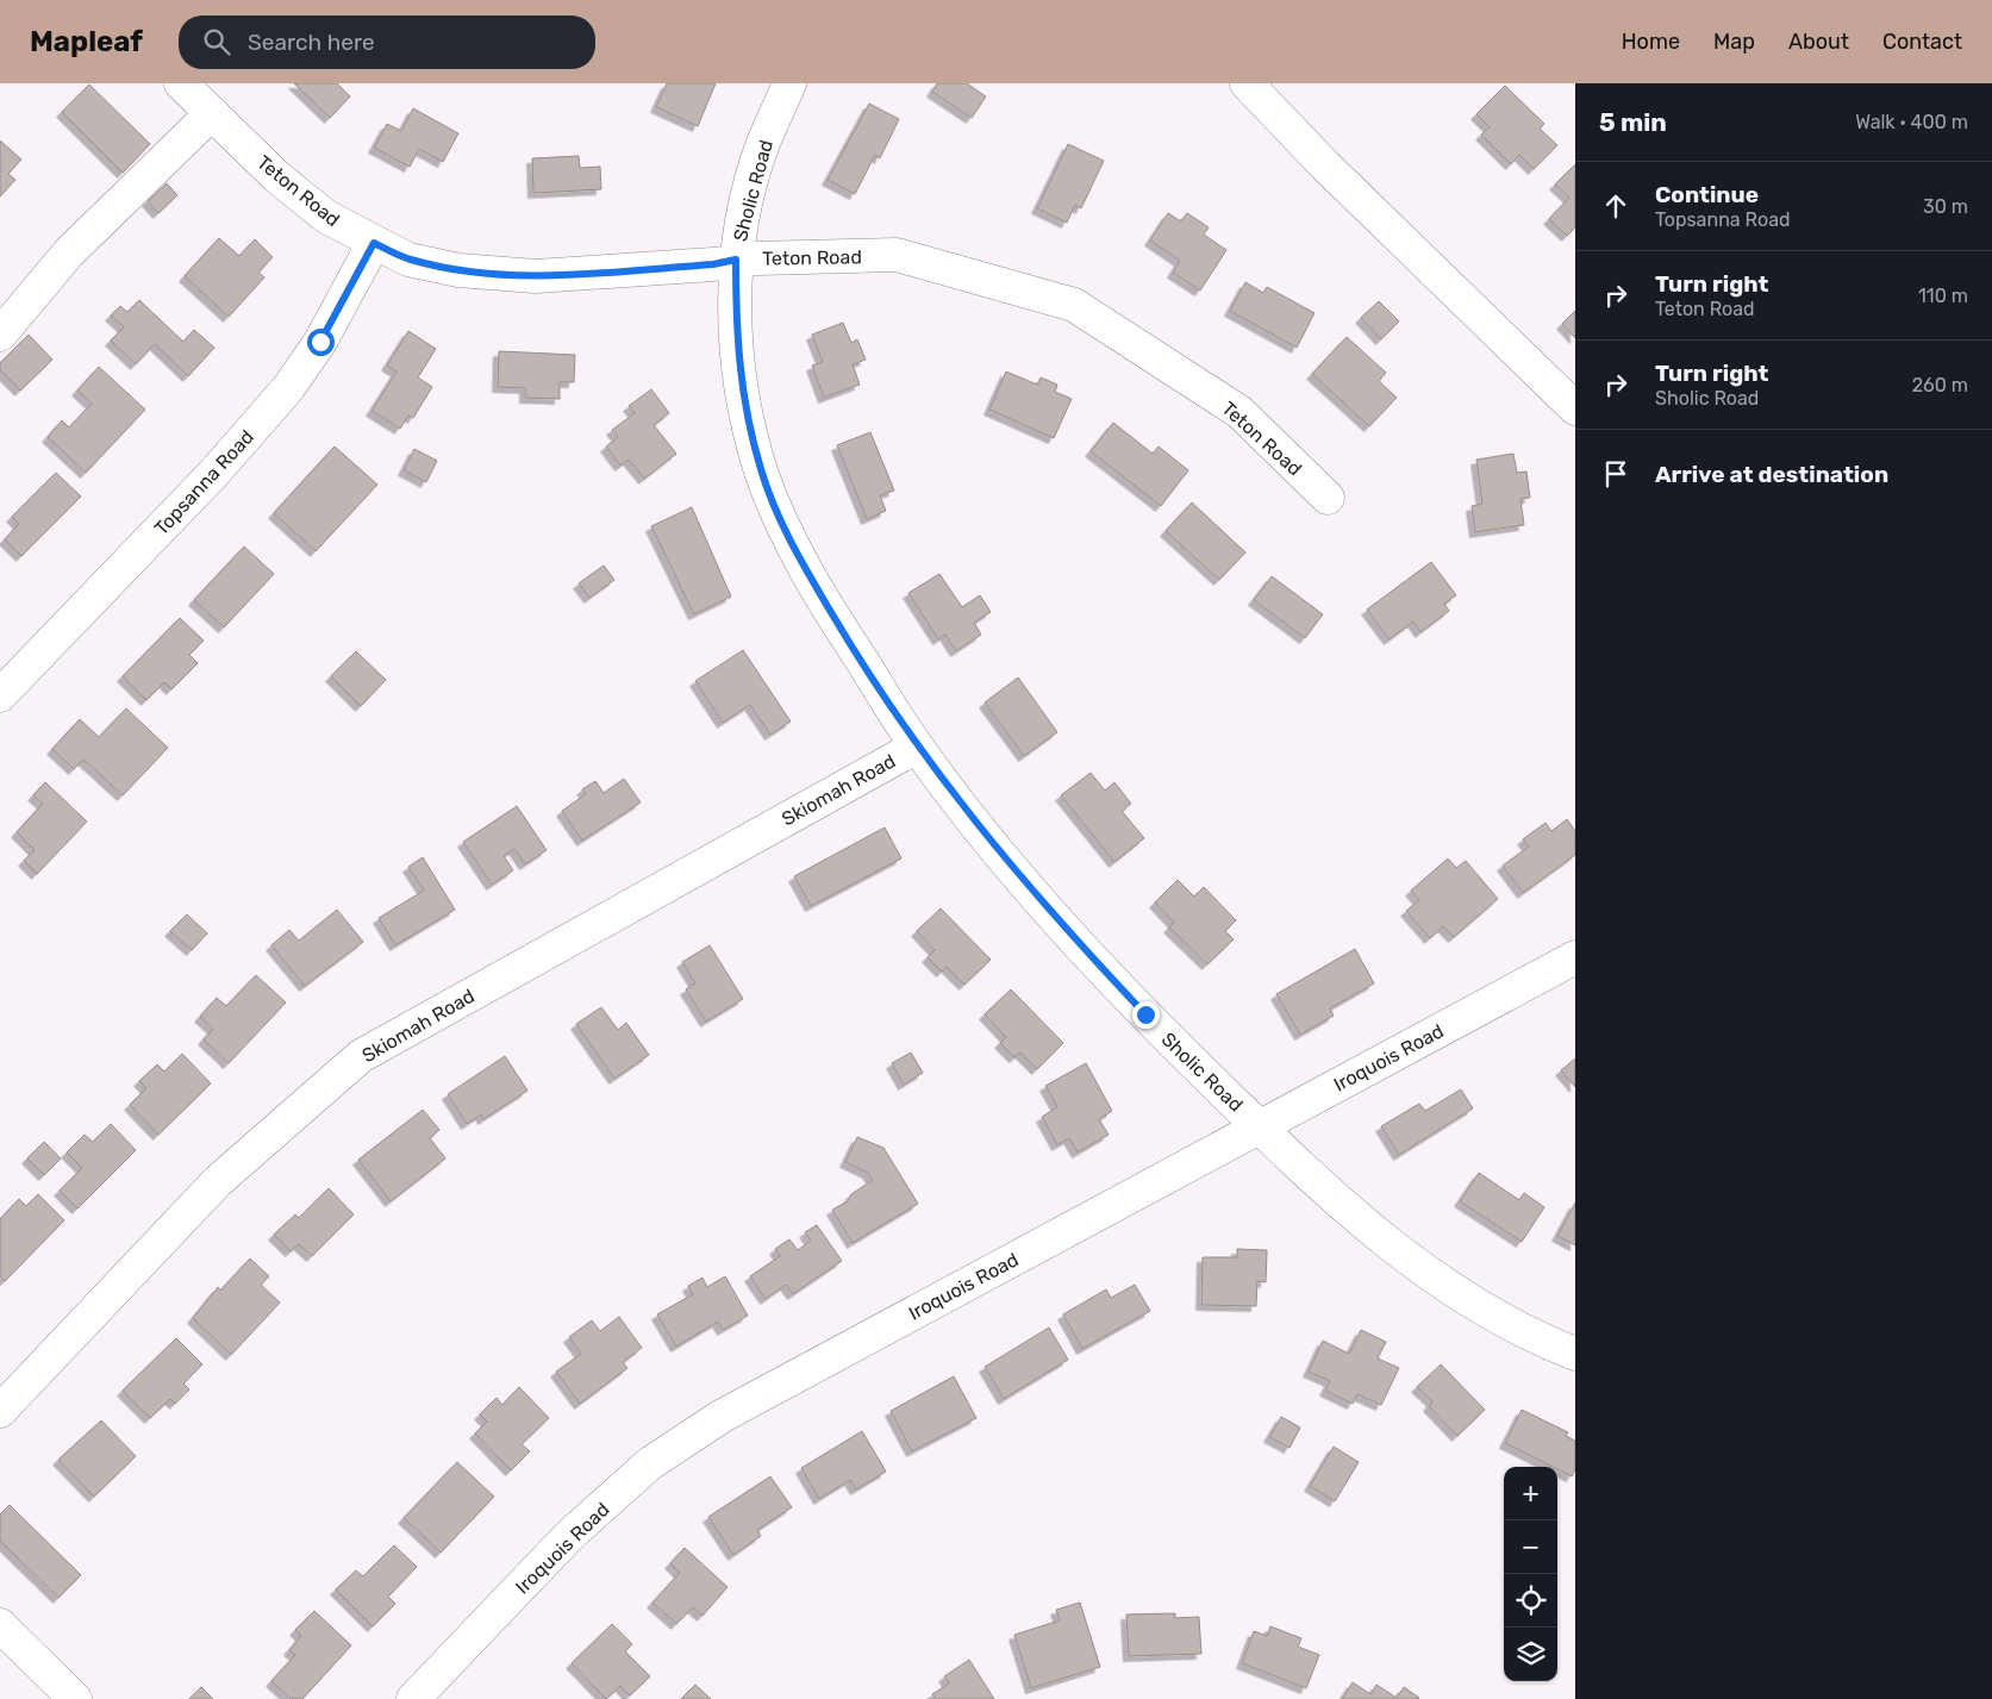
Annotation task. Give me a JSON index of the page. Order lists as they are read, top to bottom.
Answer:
{
  "streets": {
    "street": [
      "Teton Road",
      "Sholic Road",
      "Topsanna Road",
      "Skiomah Road",
      "Iroquois Road"
    ]
  },
  "crossings": [
    ["Teton Road", "Sholic Road"],
    ["Teton Road", "Topsanna Road"],
    ["Sholic Road", "Skiomah Road"],
    ["Sholic Road", "Iroquois Road"]
  ],
  "page": {
    "header": "Mapleaf",
    "search": "Search here",
    "nav": [
      "Home",
      "Map",
      "About",
      "Contact"
    ],
    "heading": ["5 min", "Walk · 400 m"],
    "list": [
      ["Continue", "Topsanna Road", "30 m"],
      ["Turn right", "Teton Road", "110 m"],
      ["Turn right", "Sholic Road", "260 m"],
      "Arrive at destination"
    ],
    "map_buttons": ["+", "−"]
  }
}
